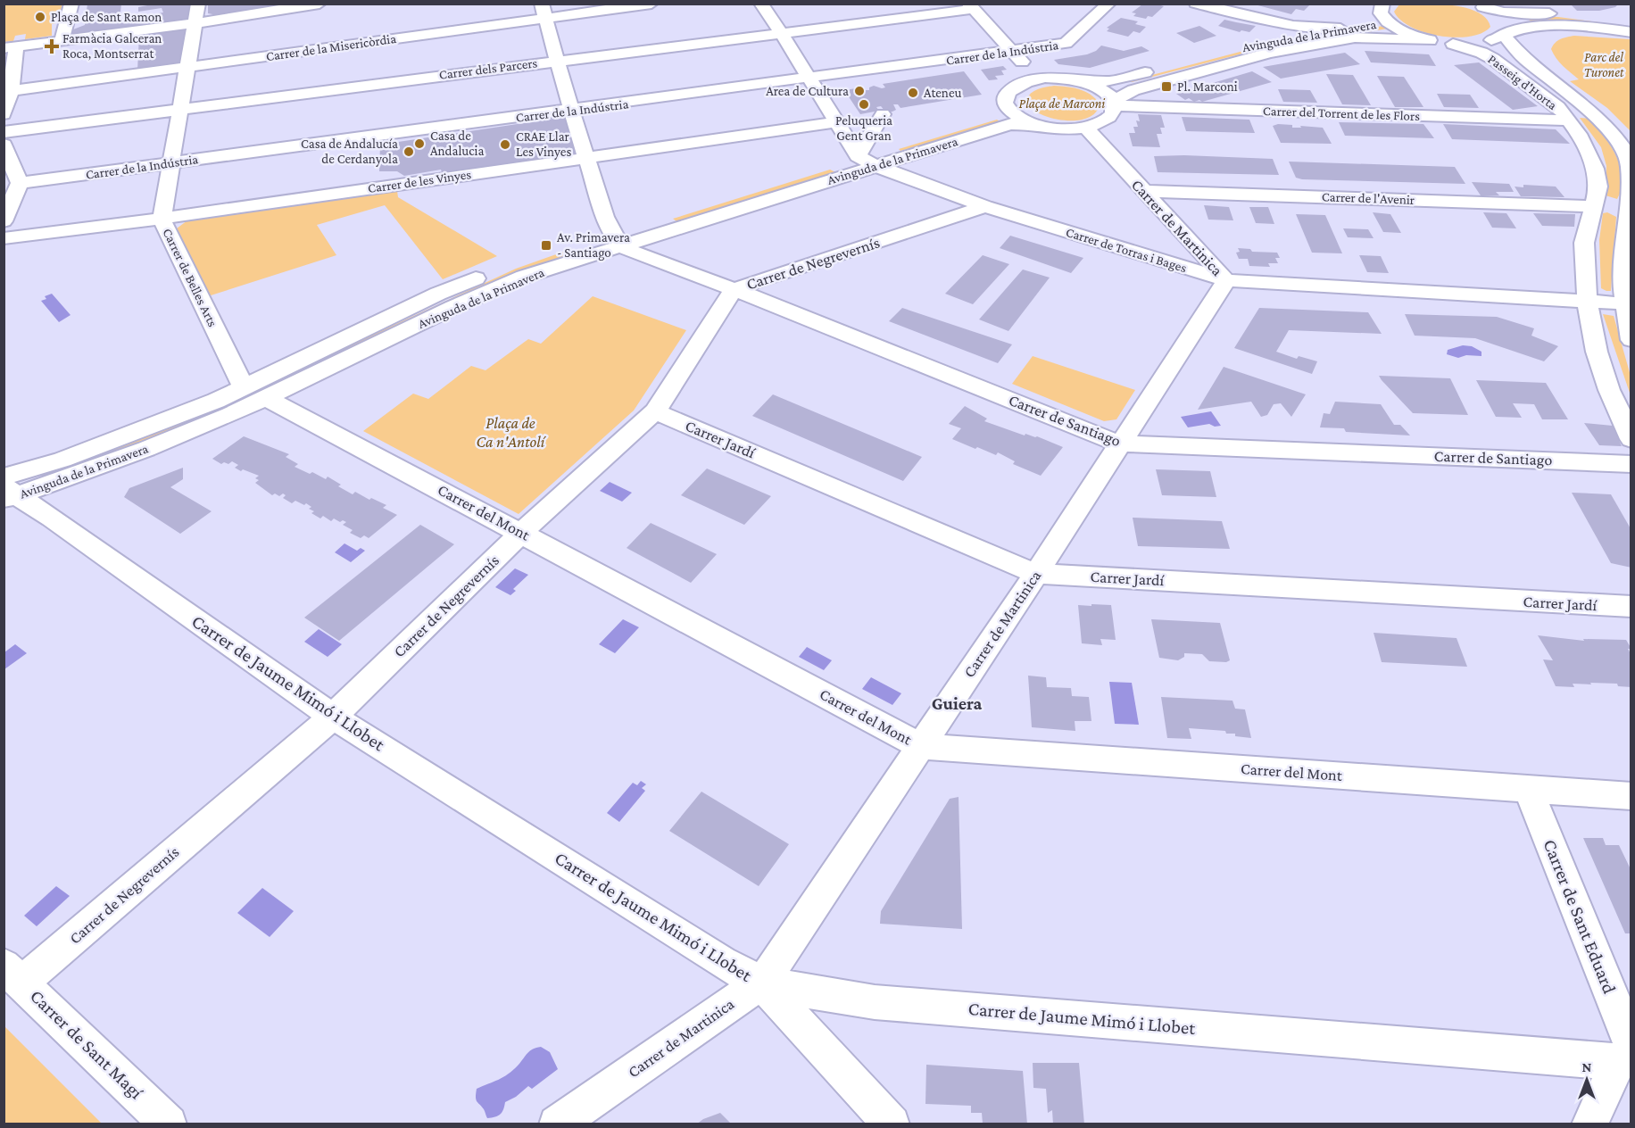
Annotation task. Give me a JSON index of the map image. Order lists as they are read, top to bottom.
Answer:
{
  "streets": {
    "street": [
      "Avinguda de la Primavera",
      "Carrer de la Misericòrdia",
      "Carrer de la Indústria",
      "Carrer dels Parcers",
      "Passeig d'Horta",
      "Carrer del Torrent de les Flors",
      "Carrer de les Vinyes",
      "Carrer de l'Avenir",
      "Carrer de Martinica",
      "Carrer de Torras i Bages",
      "Carrer de Negrevernís",
      "Carrer de Belles Arts",
      "Carrer de Santiago",
      "Carrer Jardí",
      "Carrer del Mont",
      "Carrer de Jaume Mimó i Llobet",
      "Carrer de Sant Eduard",
      "Carrer de Sant Magí"
    ]
  },
  "crossings": [
    ["Avinguda de la Primavera", "Carrer del Torrent de les Flors"],
    ["Avinguda de la Primavera", "Carrer de Torras i Bages"],
    ["Avinguda de la Primavera", "Carrer de Belles Arts"],
    ["Avinguda de la Primavera", "Carrer de Santiago"],
    ["Avinguda de la Primavera", "Carrer del Mont"],
    ["Avinguda de la Primavera", "Carrer de Jaume Mimó i Llobet"],
    ["Carrer de la Misericòrdia", "Carrer de Belles Arts"],
    ["Carrer de la Indústria", "Carrer de Torras i Bages"],
    ["Carrer de la Indústria", "Carrer de Belles Arts"],
    ["Carrer dels Parcers", "Carrer de Torras i Bages"],
    ["Carrer dels Parcers", "Carrer de Belles Arts"],
    ["Passeig d'Horta", "Carrer del Torrent de les Flors"],
    ["Passeig d'Horta", "Carrer de l'Avenir"],
    ["Passeig d'Horta", "Carrer de Torras i Bages"],
    ["Carrer de les Vinyes", "Carrer de Torras i Bages"],
    ["Carrer de les Vinyes", "Carrer de Belles Arts"],
    ["Carrer de l'Avenir", "Carrer de Martinica"],
    ["Carrer de Martinica", "Carrer de Torras i Bages"],
    ["Carrer de Martinica", "Carrer de Santiago"],
    ["Carrer de Martinica", "Carrer Jardí"],
    ["Carrer de Martinica", "Carrer del Mont"],
    ["Carrer de Martinica", "Carrer de Jaume Mimó i Llobet"],
    ["Carrer de Torras i Bages", "Carrer de Negrevernís"],
    ["Carrer de Negrevernís", "Carrer de Santiago"],
    ["Carrer de Negrevernís", "Carrer Jardí"],
    ["Carrer de Negrevernís", "Carrer del Mont"],
    ["Carrer de Negrevernís", "Carrer de Jaume Mimó i Llobet"],
    ["Carrer de Negrevernís", "Carrer de Sant Magí"],
    ["Carrer de Belles Arts", "Carrer del Mont"],
    ["Carrer del Mont", "Carrer de Sant Eduard"],
    ["Carrer de Jaume Mimó i Llobet", "Carrer de Sant Eduard"]
  ],
  "districts": ["Guiera"],
  "parks": ["Parc del Turonet", "Plaça de Marconi", "Plaça de Ca n'Antolí"],
  "places": {
    "other": [
      "Plaça de Sant Ramon",
      "Area de Cultura",
      "Ateneu",
      "Peluqueria Gent Gran",
      "Casa de Andalucia",
      "CRAE Llar Les Vinyes",
      "Casa de Andalucía de Cerdanyola"
    ],
    "health": ["Farmàcia Galceran Roca, Montserrat"],
    "transit": ["Pl. Marconi", "Av. Primavera - Santiago"]
  },
  "north": "top"
}
